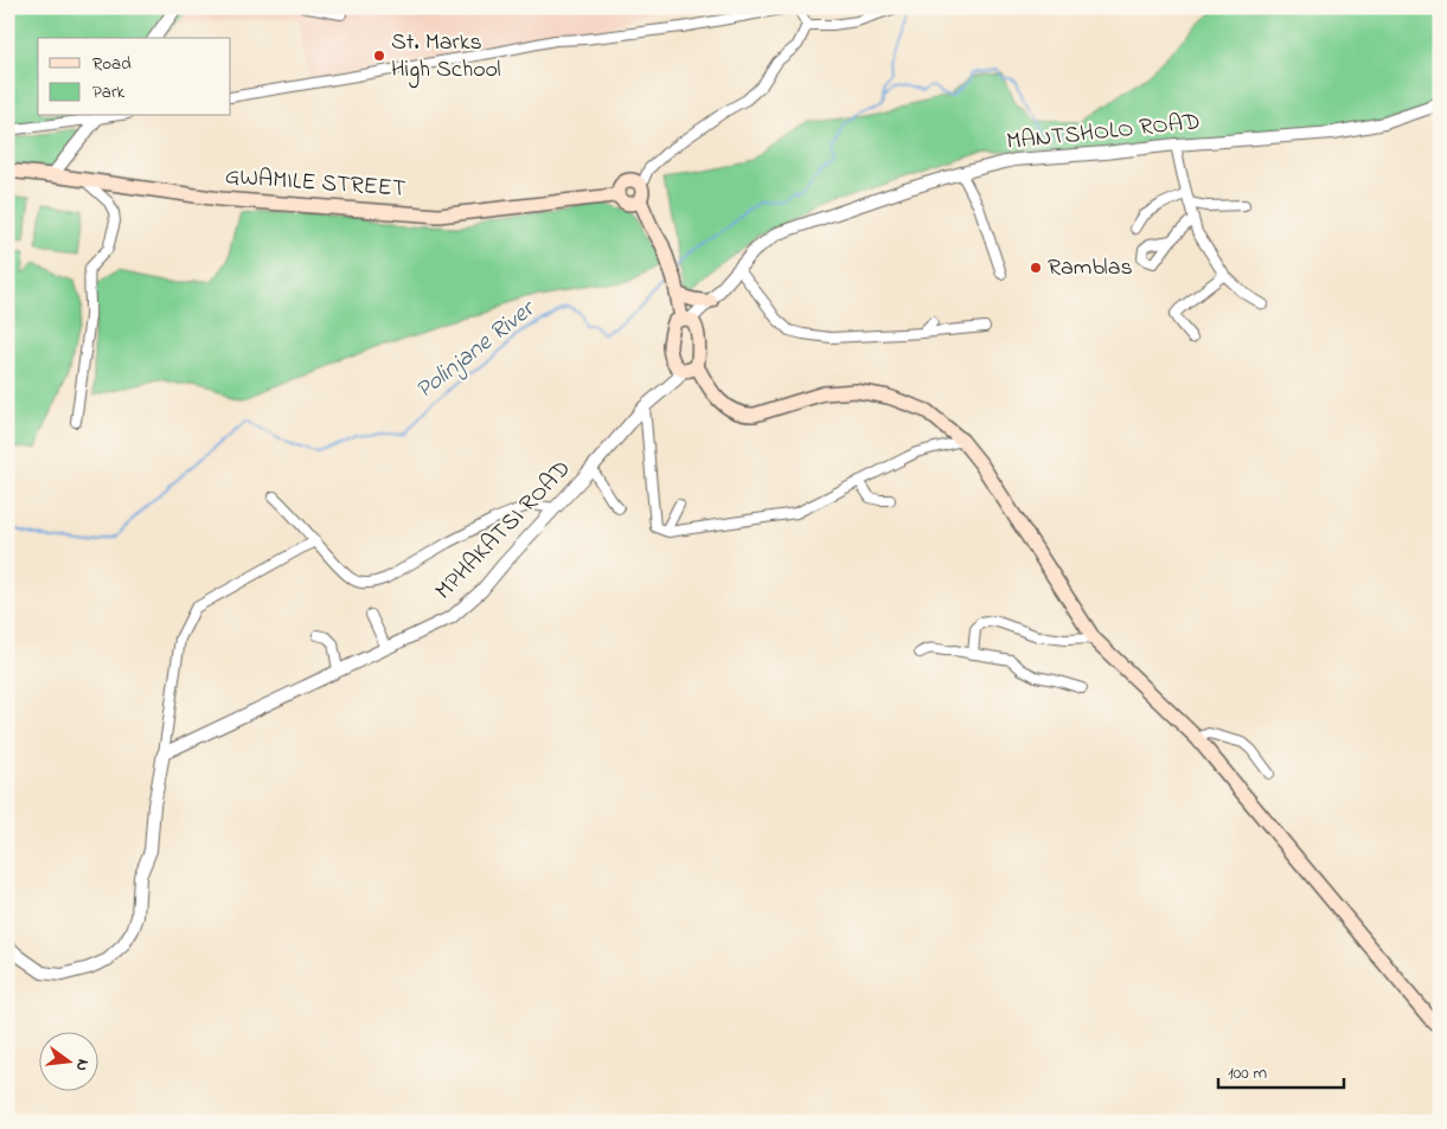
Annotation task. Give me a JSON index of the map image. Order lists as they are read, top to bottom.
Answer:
{
  "streets": {
    "main road": ["GWAMILE STREET"],
    "street": ["MANTSHOLO ROAD", "MPHAKATSI ROAD"]
  },
  "water": ["Polinjane River"],
  "places": ["St. Marks High School", "Ramblas"],
  "legend": ["Road", "Park"],
  "scale_bar": "100 m",
  "north": "right"
}
